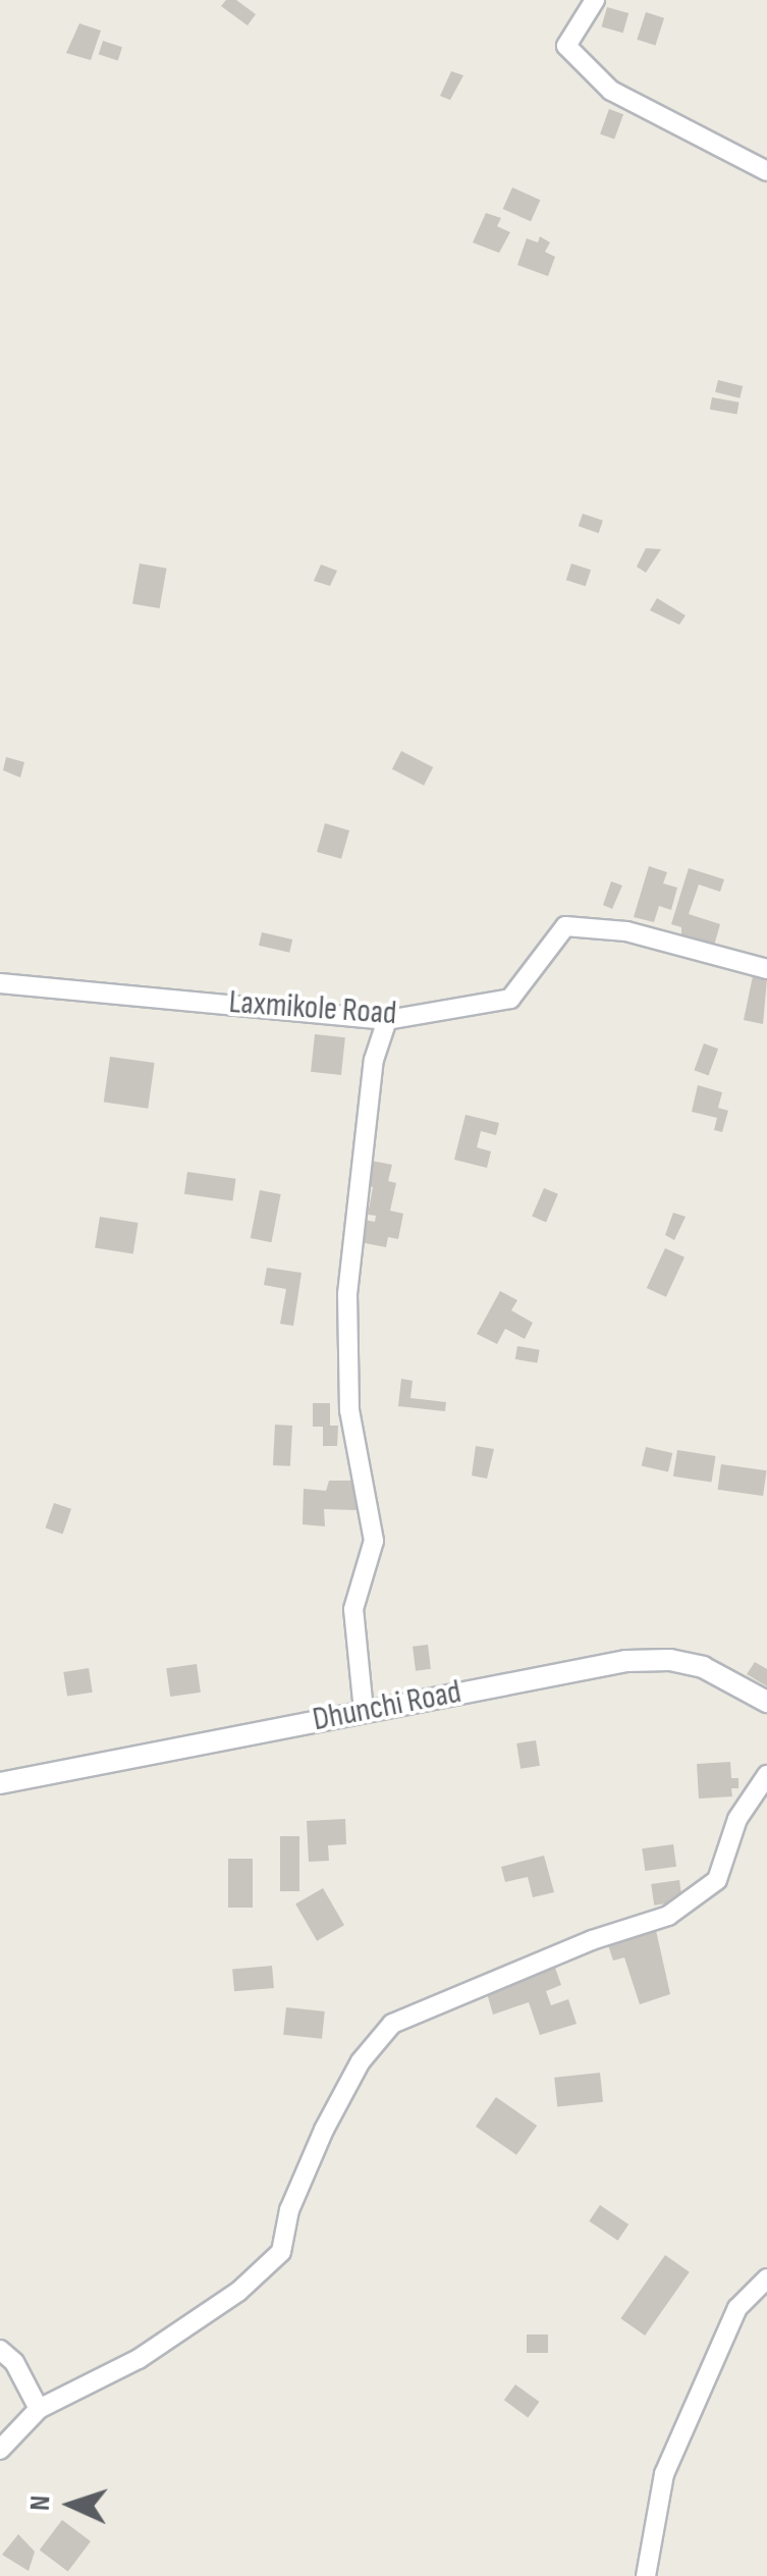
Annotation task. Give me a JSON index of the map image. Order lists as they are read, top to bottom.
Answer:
{
  "streets": {
    "street": ["Laxmikole Road", "Dhunchi Road"]
  },
  "north": "left"
}
